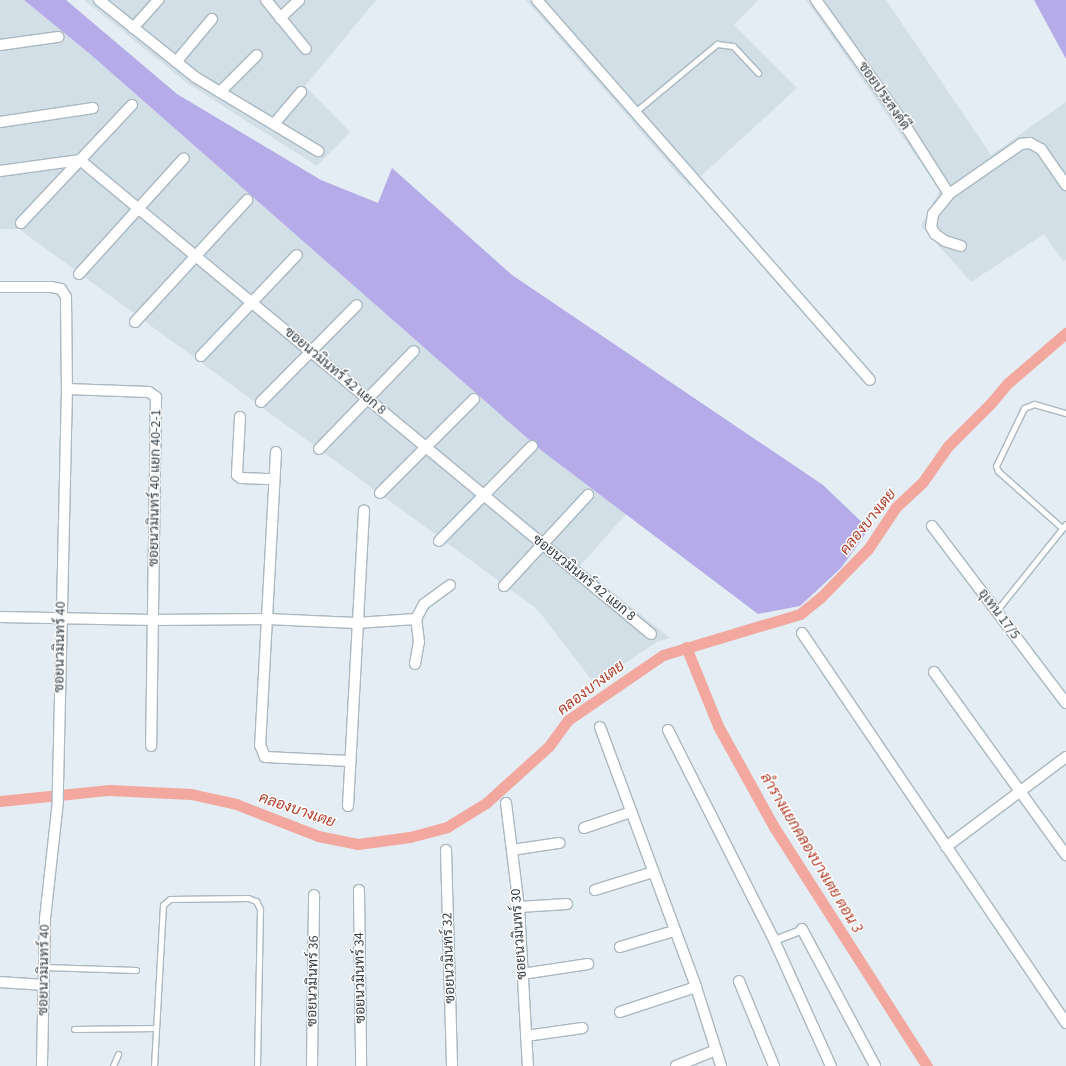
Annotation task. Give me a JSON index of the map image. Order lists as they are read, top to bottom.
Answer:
{
  "streets": {
    "street": [
      "ซอยประสงค์ดี",
      "ซอยนวมินทร์ 42 แยก 8",
      "ซอยนวมินทร์ 40 แยก 40-2-1",
      "อุเทน 17/5",
      "ซอยนวมินทร์ 40",
      "ซอยนวมินทร์ 30",
      "ซอยนวมินทร์ 32",
      "ซอยนวมินทร์ 34",
      "ซอยนวมินทร์ 36"
    ]
  },
  "crossings": [
    ["ซอยนวมินทร์ 40 แยก 40-2-1", "ซอยนวมินทร์ 40"]
  ],
  "water": ["คลองบางเตย", "ลำรางแยกคลองบางเตย ตอน 3"]
}
